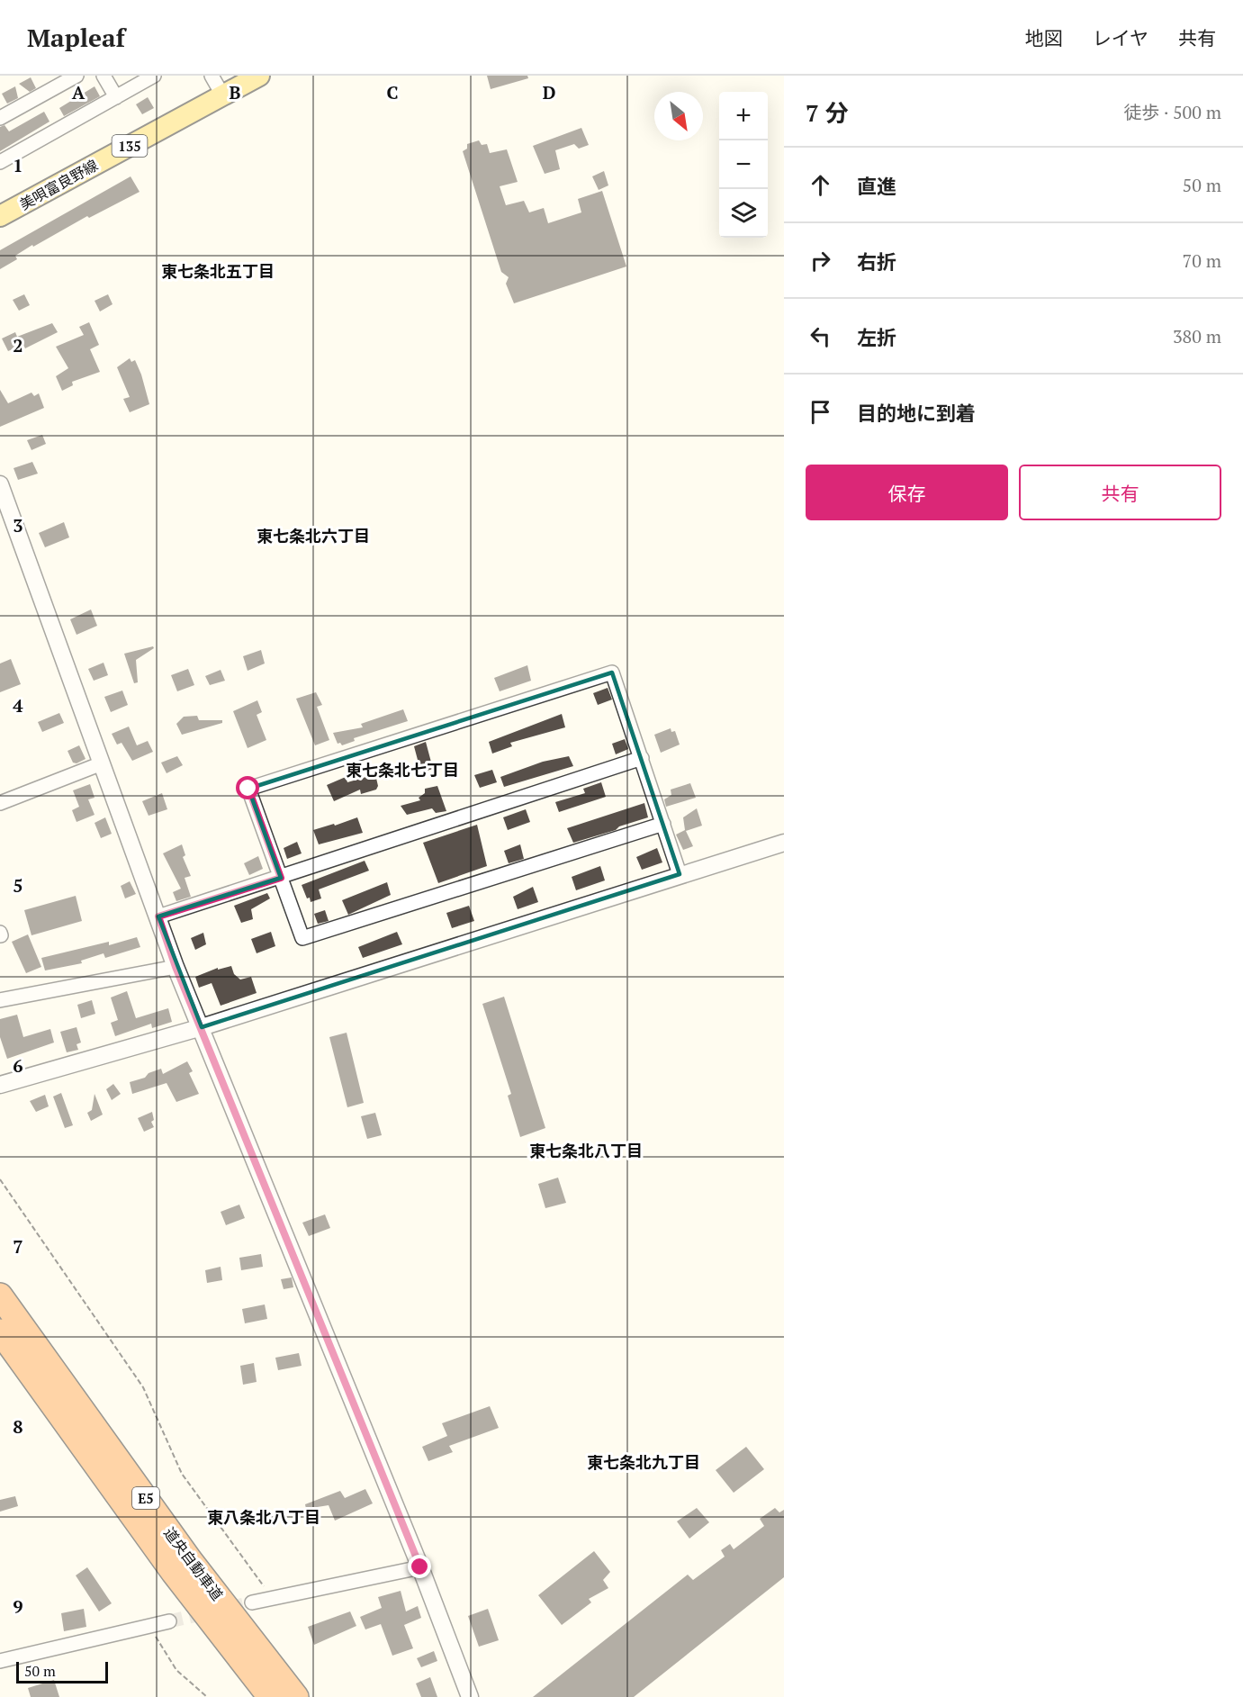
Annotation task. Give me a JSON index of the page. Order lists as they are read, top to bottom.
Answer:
{
  "streets": {
    "highway": ["E5", "道央自動車道"],
    "main road": ["135", "美唄富良野線"]
  },
  "districts": [
    "東七条北五丁目",
    "東七条北六丁目",
    "東七条北七丁目",
    "東七条北八丁目",
    "東七条北九丁目",
    "東八条北八丁目"
  ],
  "scale_bar": "50 m",
  "north": "bottom right",
  "page": {
    "header": "Mapleaf",
    "nav": ["地図", "レイヤ", "共有"],
    "heading": ["7 分", "徒歩 · 500 m"],
    "map_buttons": ["+", "−"],
    "list": [
      ["直進", "50 m"],
      ["右折", "70 m"],
      ["左折", "380 m"],
      "目的地に到着"
    ],
    "buttons": ["保存", "共有"],
    "scale": "50 m"
  },
  "grid": {
    "columns": [
      "A",
      "B",
      "C",
      "D"
    ],
    "rows": [
      "1",
      "2",
      "3",
      "4",
      "5",
      "6",
      "7",
      "8",
      "9"
    ]
  }
}
